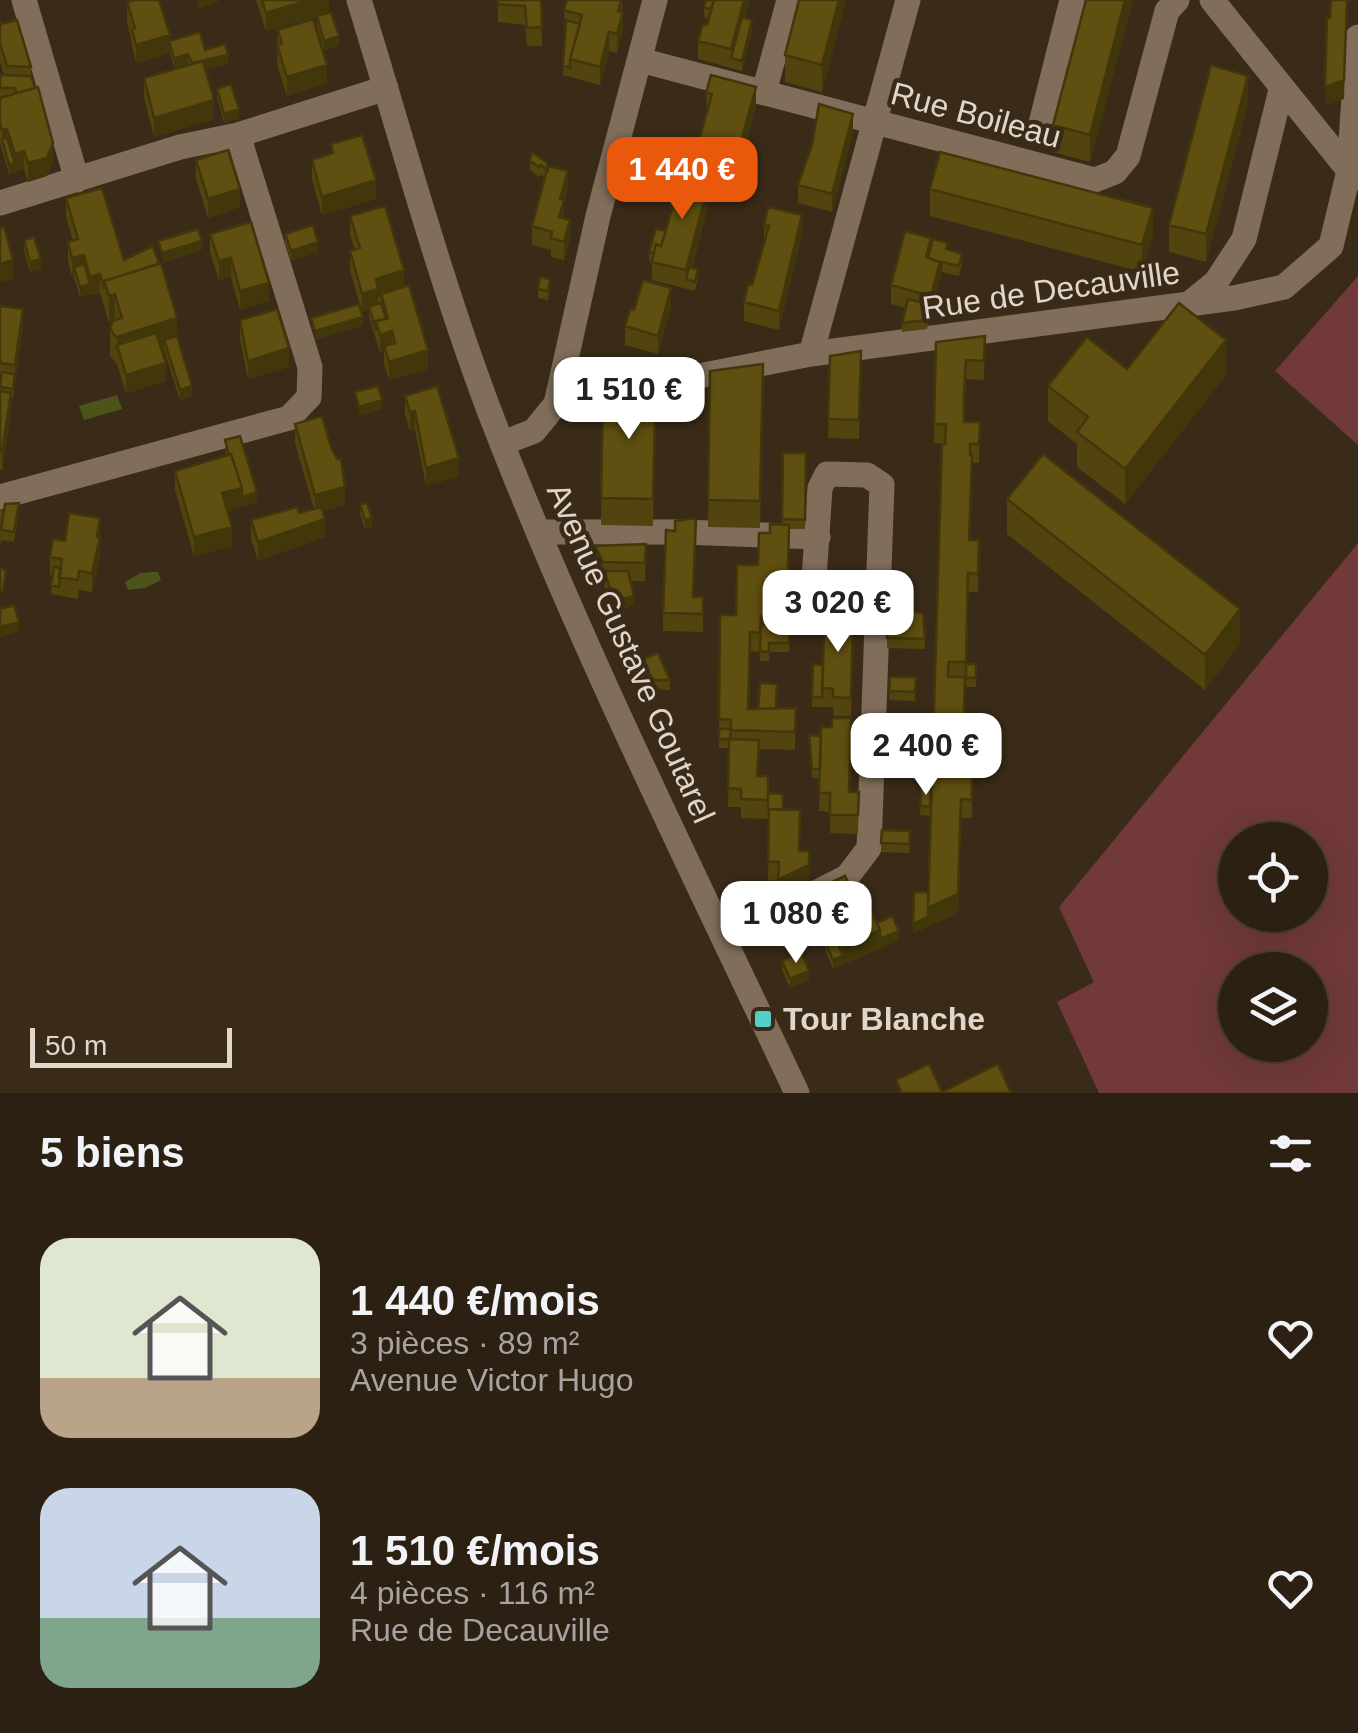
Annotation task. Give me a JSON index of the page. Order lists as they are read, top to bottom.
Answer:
{
  "streets": {
    "street": ["Rue Boileau", "Rue de Decauville", "Avenue Gustave Goutarel"]
  },
  "places": {
    "transit": ["Tour Blanche"]
  },
  "scale_bar": "50 m",
  "page": {
    "price": [
      "1 440 €",
      "1 510 €",
      "3 020 €",
      "2 400 €",
      "1 080 €"
    ],
    "scale": "50 m",
    "heading": "5 biens",
    "list": [
      {
        "name": "1 440 €/mois",
        "note": "3 pièces · 89 m² · Avenue Victor Hugo"
      },
      {
        "name": "1 510 €/mois",
        "note": "4 pièces · 116 m² · Rue de Decauville"
      }
    ]
  }
}
